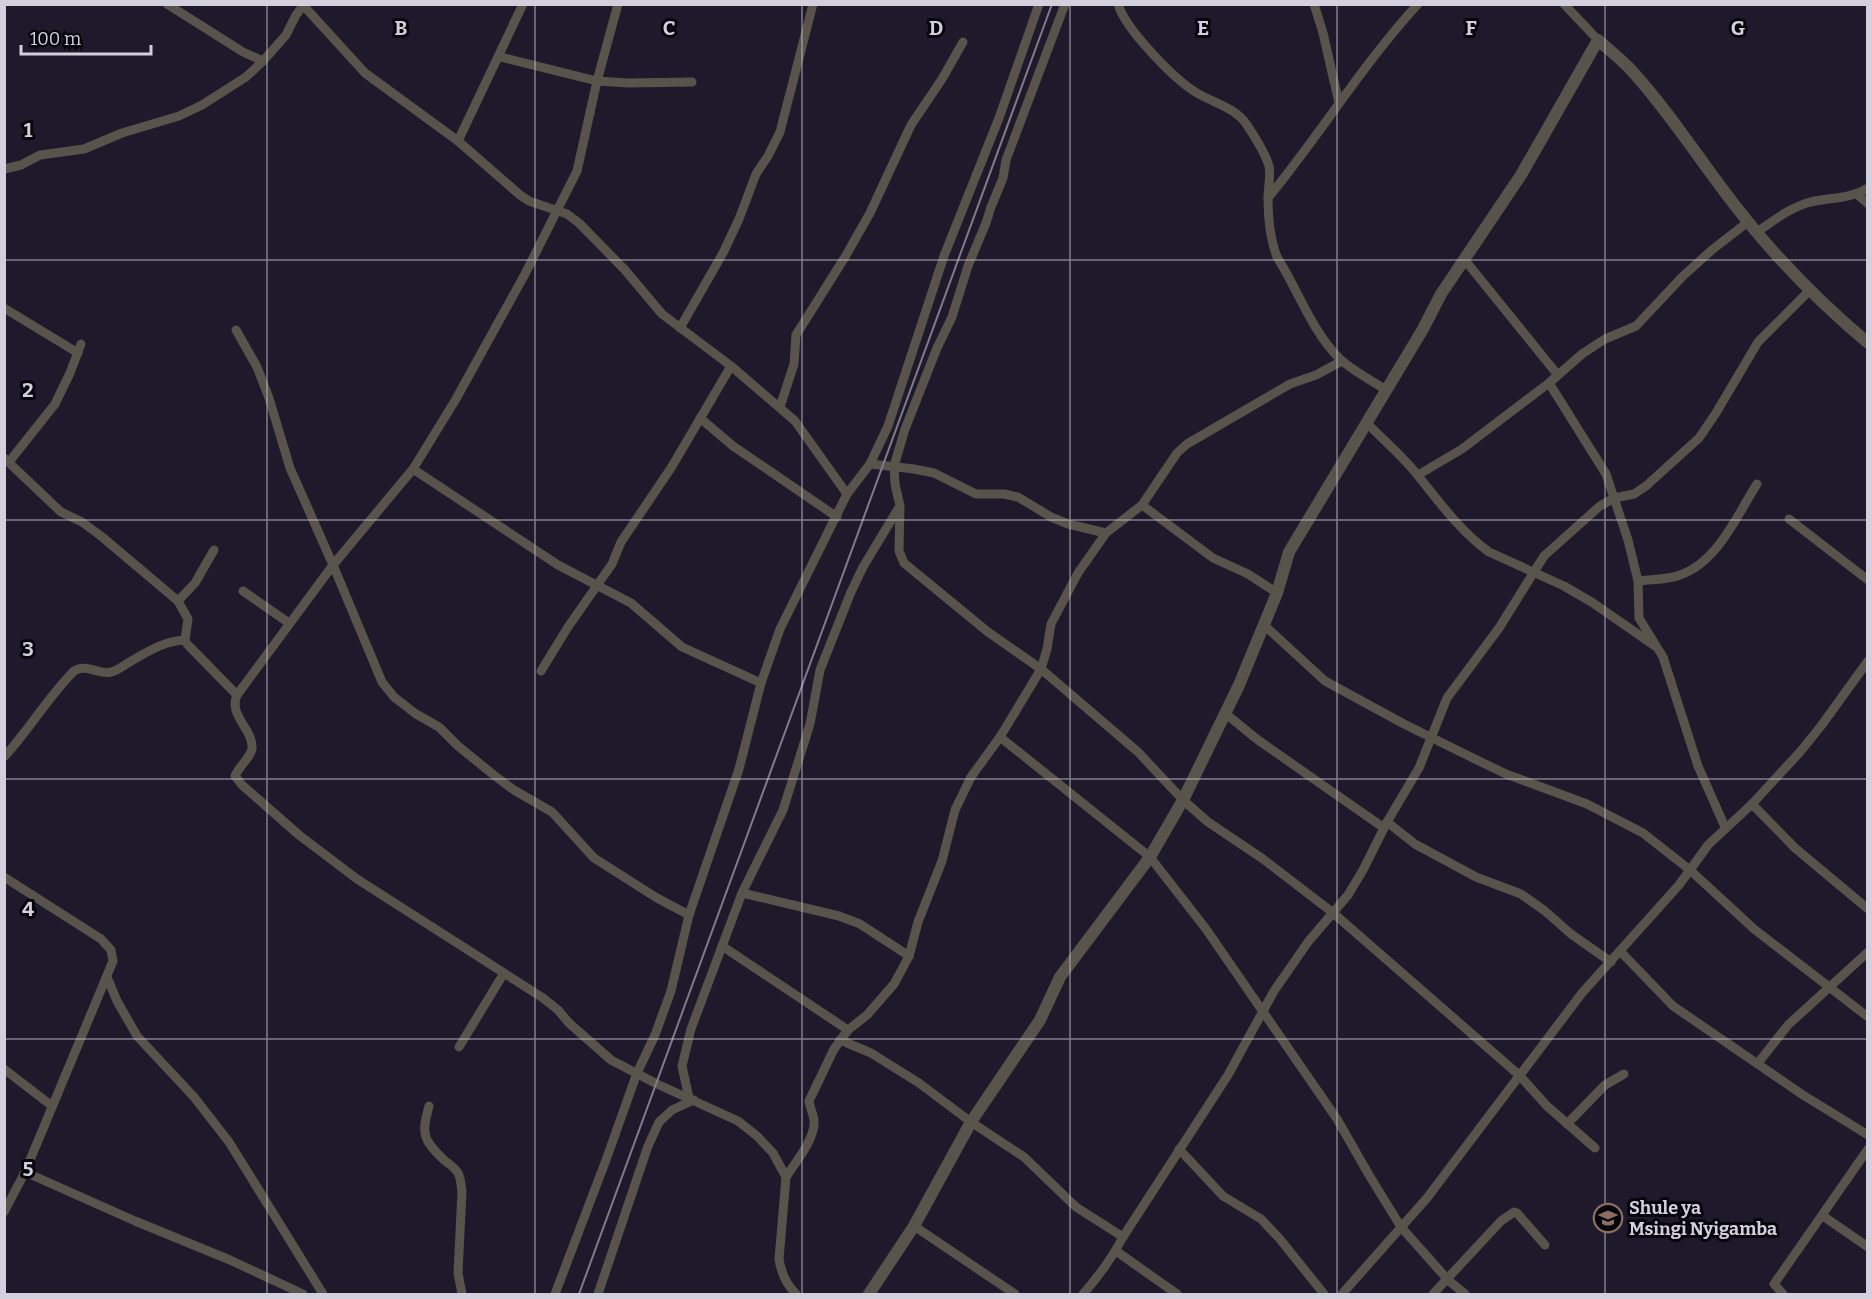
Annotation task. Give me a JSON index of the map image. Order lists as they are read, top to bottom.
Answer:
{
  "places": {
    "school or university": ["Shule ya Msingi Nyigamba"]
  },
  "scale_bar": "100 m",
  "grid": {
    "columns": [
      "B",
      "C",
      "D",
      "E",
      "F",
      "G"
    ],
    "rows": [
      "1",
      "2",
      "3",
      "4",
      "5"
    ]
  }
}
